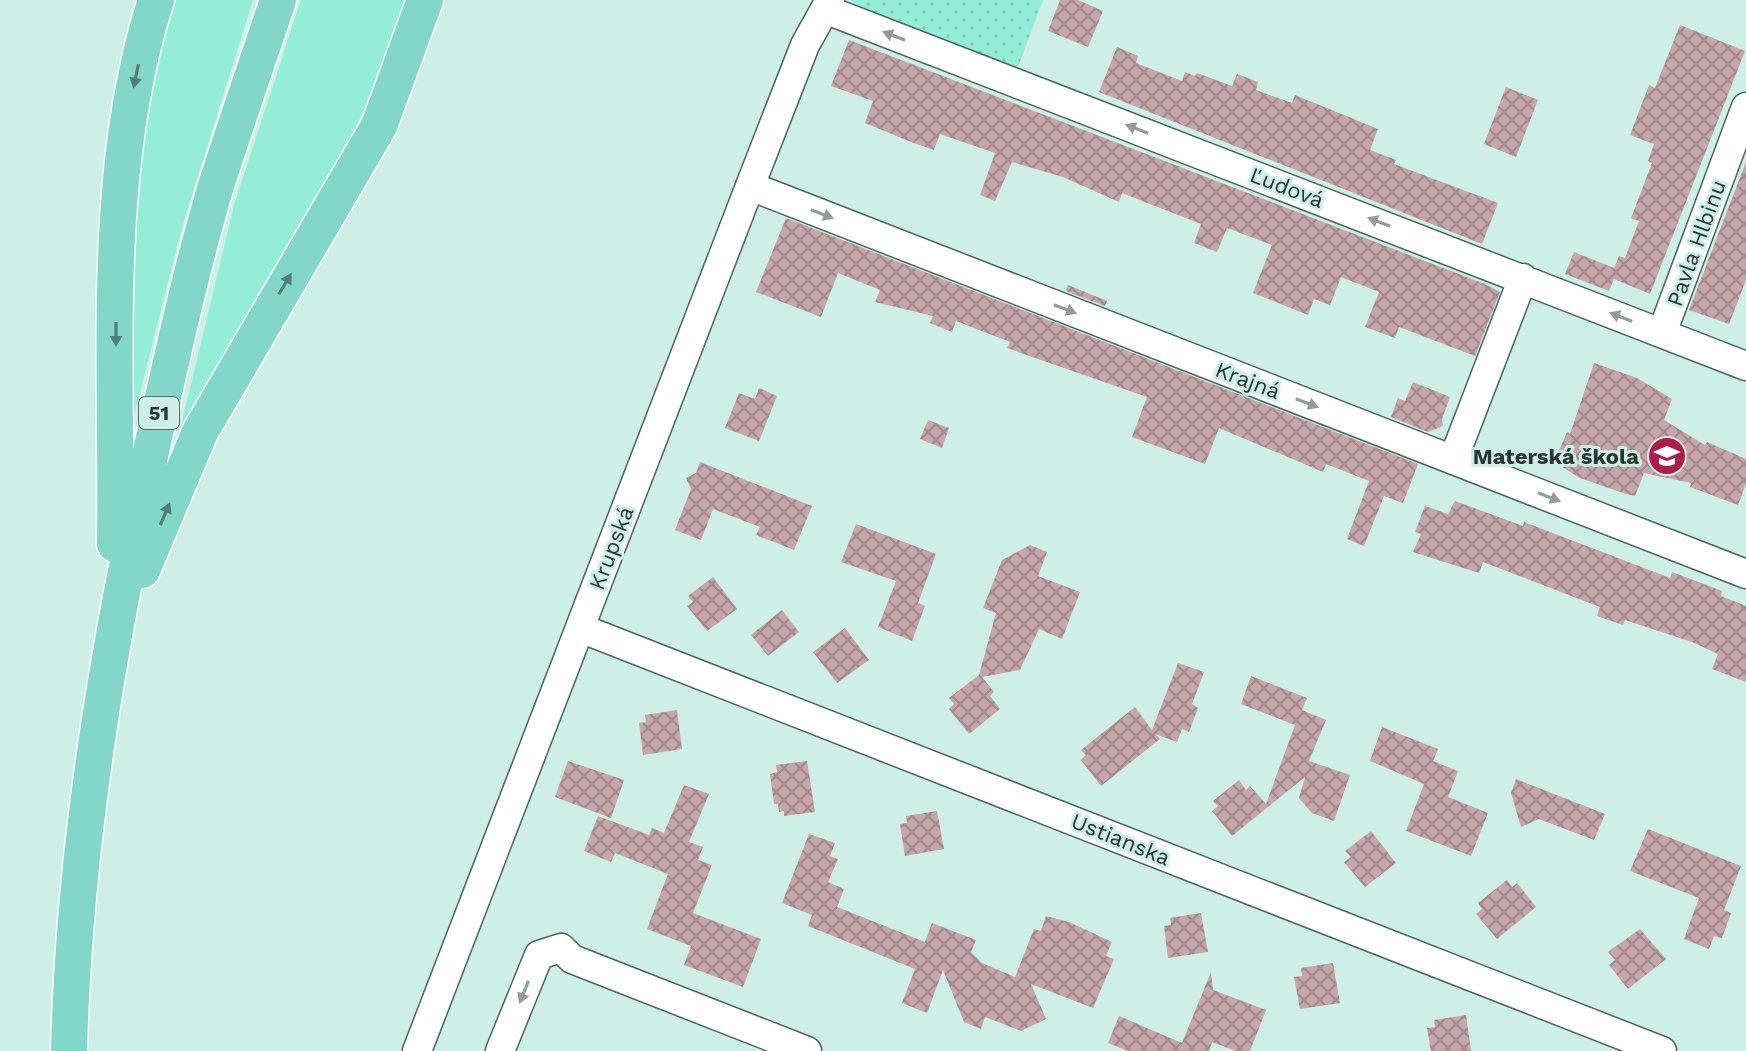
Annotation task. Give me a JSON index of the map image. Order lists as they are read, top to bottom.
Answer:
{
  "streets": {
    "main road": ["51"],
    "street": [
      "Ľudová",
      "Pavla Hlbinu",
      "Krajná",
      "Krupská",
      "Ustianska"
    ]
  },
  "crossings": [
    ["Ľudová", "Pavla Hlbinu"],
    ["Ľudová", "Krupská"],
    ["Krajná", "Krupská"],
    ["Krupská", "Ustianska"]
  ],
  "one_way": ["Ľudová", "Krajná"],
  "places": {
    "school or university": ["Materská škola"]
  }
}
